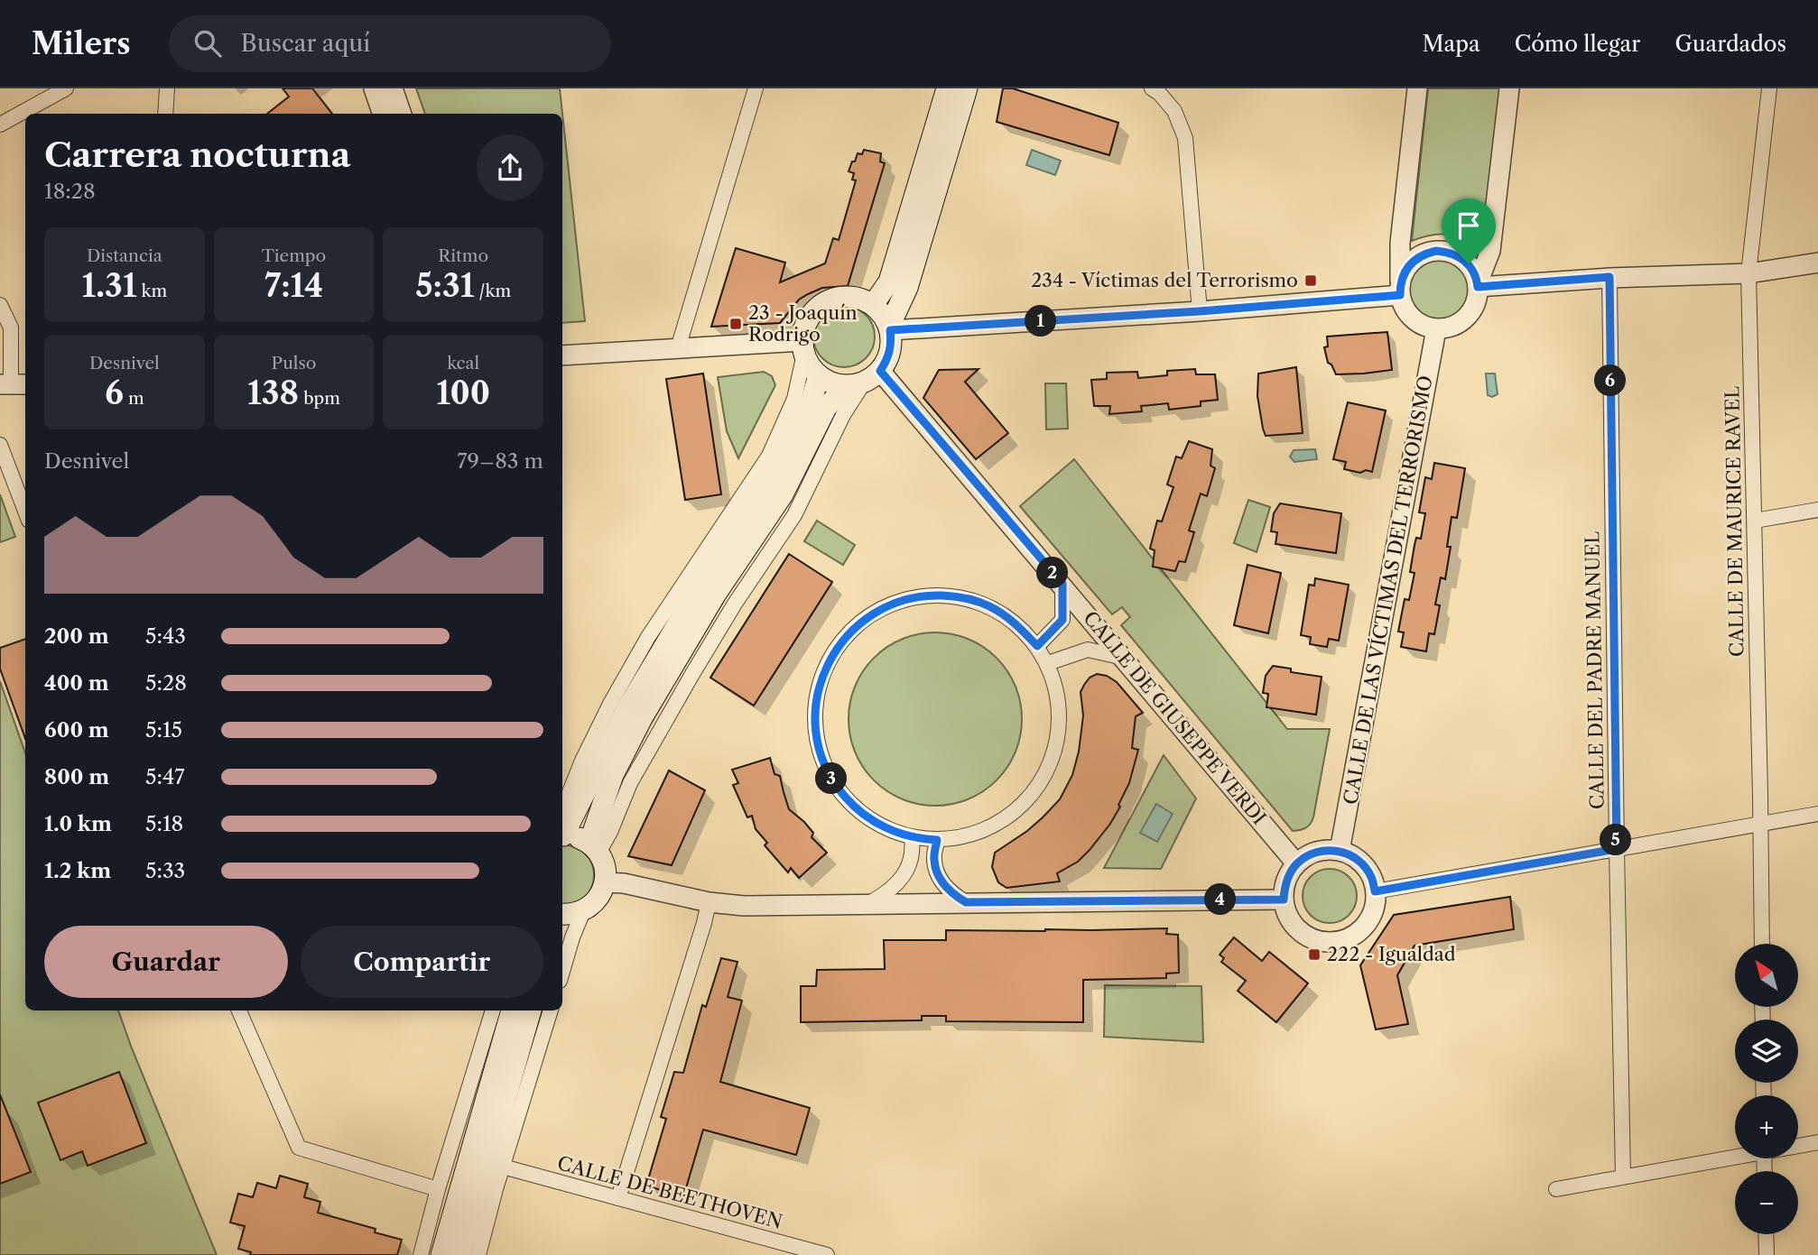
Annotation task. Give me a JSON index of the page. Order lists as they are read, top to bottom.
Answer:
{
  "streets": {
    "street": [
      "CALLE DE MAURICE RAVEL",
      "CALLE DE LAS VÍCTIMAS DEL TERRORISMO",
      "CALLE DEL PADRE MANUEL",
      "CALLE DE GIUSEPPE VERDI",
      "CALLE DE BEETHOVEN"
    ]
  },
  "crossings": [
    ["CALLE DE LAS VÍCTIMAS DEL TERRORISMO", "CALLE DE GIUSEPPE VERDI"]
  ],
  "places": {
    "transit": ["234 - Víctimas del Terrorismo", "23 - Joaquín Rodrigo", "222 - Igualdad"]
  },
  "north": "top left",
  "page": {
    "header": "Milers",
    "search": "Buscar aquí",
    "nav": ["Mapa", "Cómo llegar", "Guardados"],
    "heading": ["Carrera nocturna", "18:28"],
    "stats": [
      ["Distancia", "1.31 km"],
      ["Tiempo", "7:14"],
      ["Ritmo", "5:31 /km"],
      ["Desnivel", "6 m"],
      ["Pulso", "138 bpm"],
      ["kcal", "100"]
    ],
    "pins": [
      "1",
      "6",
      "2",
      "3",
      "5",
      "4"
    ],
    "chart": ["Desnivel", "79–83 m"],
    "list": [
      {
        "name": "200 m",
        "note": "5:43"
      },
      {
        "name": "400 m",
        "note": "5:28"
      },
      {
        "name": "600 m",
        "note": "5:15"
      },
      {
        "name": "800 m",
        "note": "5:47"
      },
      {
        "name": "1.0 km",
        "note": "5:18"
      },
      {
        "name": "1.2 km",
        "note": "5:33"
      }
    ],
    "buttons": ["Guardar", "Compartir"],
    "map_buttons": ["+", "−"]
  }
}
